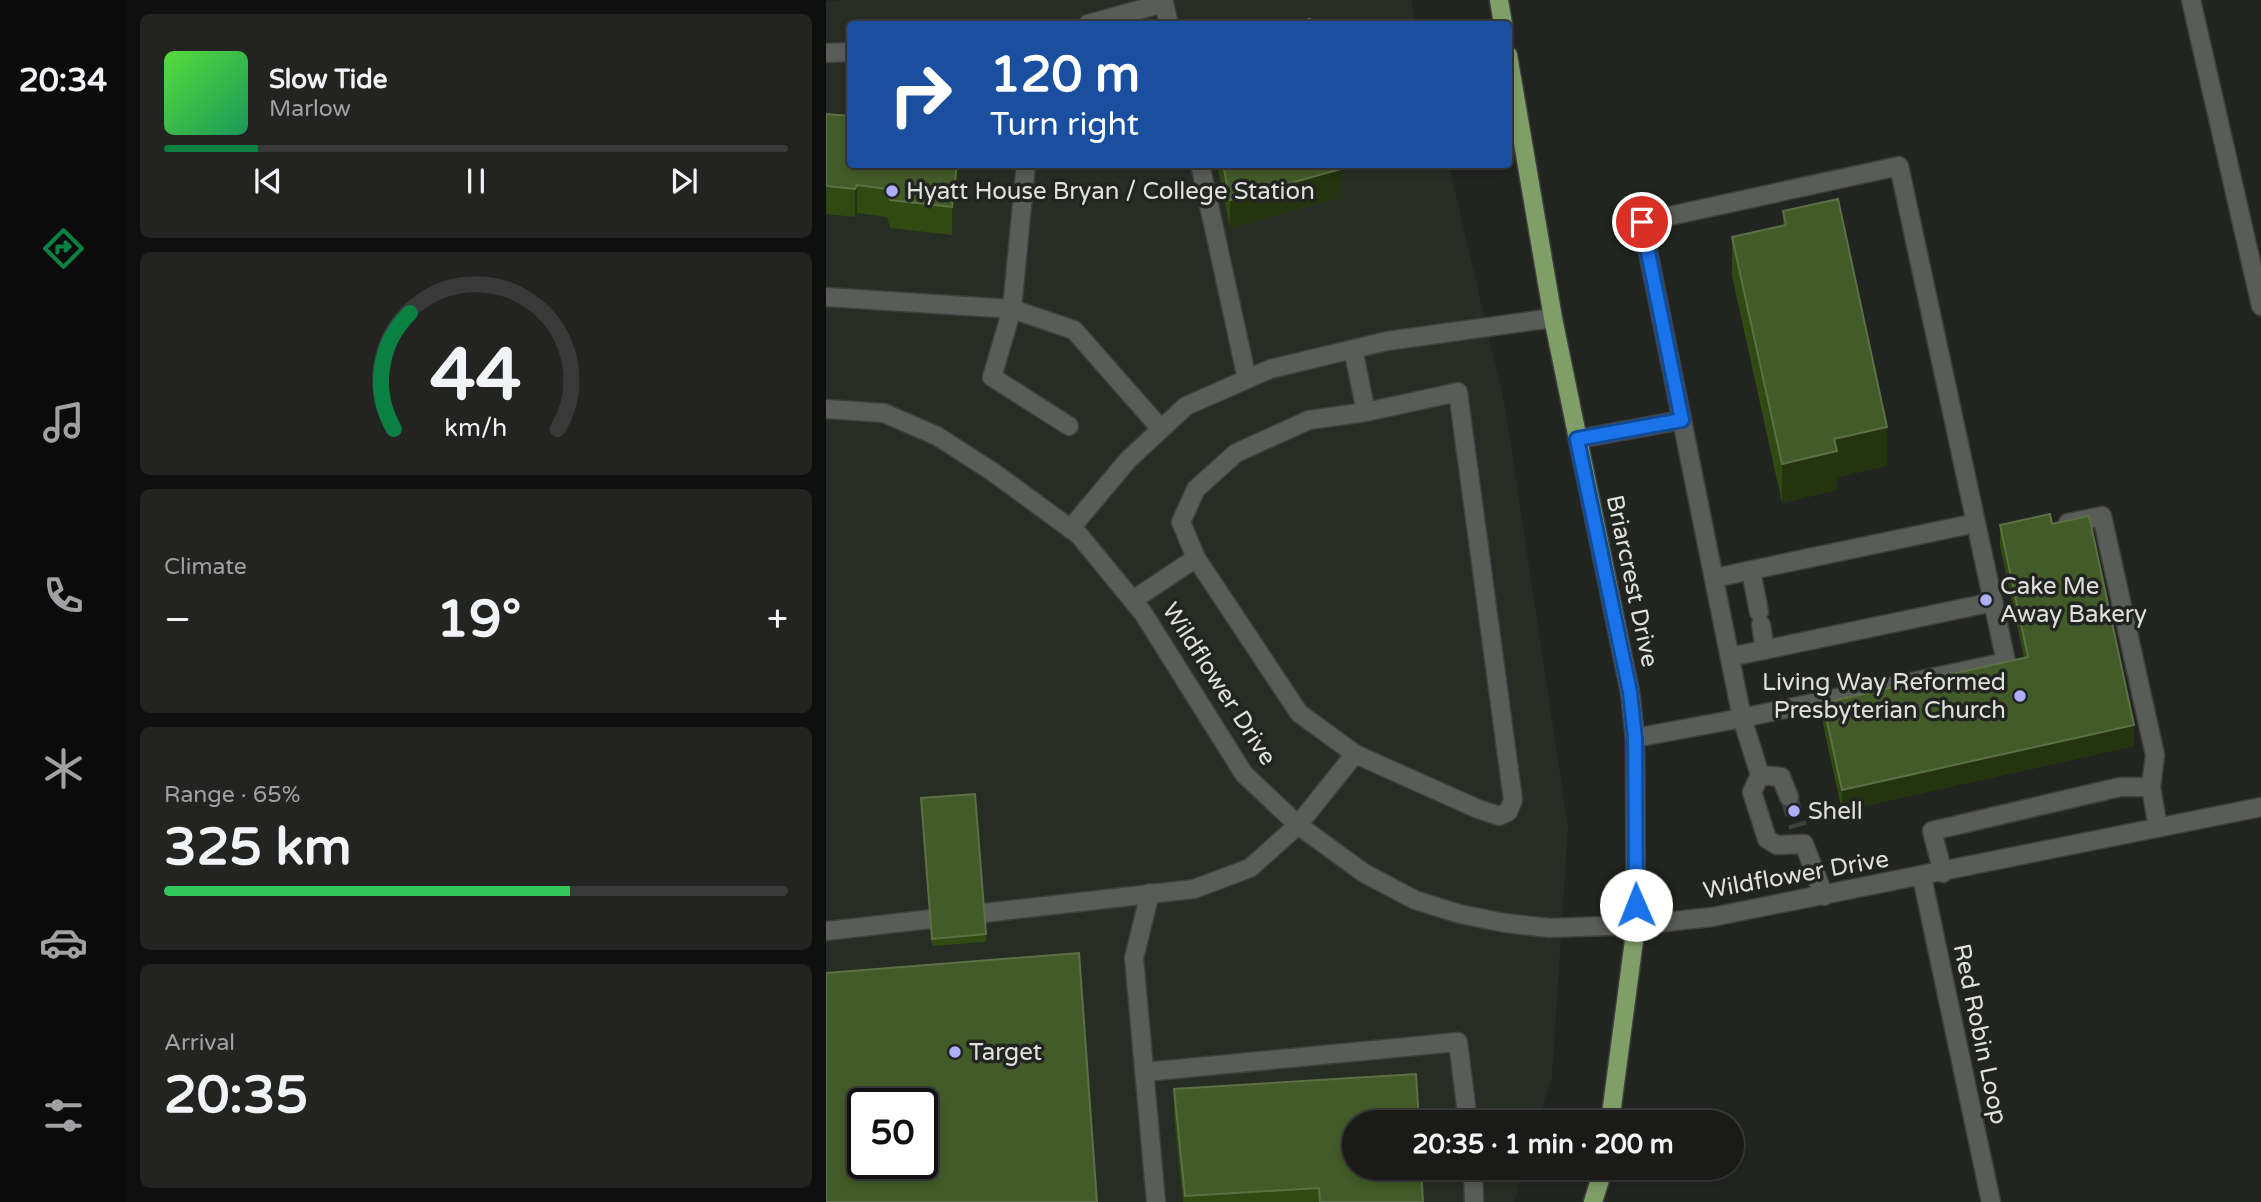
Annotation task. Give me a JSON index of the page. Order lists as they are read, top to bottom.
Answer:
{
  "streets": {
    "main road": ["Briarcrest Drive"],
    "street": ["Wildflower Drive", "Red Robin Loop"]
  },
  "crossings": [
    ["Briarcrest Drive", "Wildflower Drive"],
    ["Wildflower Drive", "Red Robin Loop"]
  ],
  "places": [
    "Hyatt House Bryan / College Station",
    "Cake Me Away Bakery",
    "Living Way Reformed Presbyterian Church",
    "Shell",
    "Target"
  ],
  "page": {
    "tabs": "20:34",
    "turn": ["120 m", "Turn right"],
    "song": ["Slow Tide", "Marlow"],
    "tile": [
      "Climate",
      ["Range · 65%", "325 km"],
      ["Arrival", "20:35"]
    ],
    "heat": ["−", "19°", "+"],
    "limit": "50",
    "trip": "20:35 · 1 min · 200 m",
    "gauge": ["44", "km/h"]
  }
}
